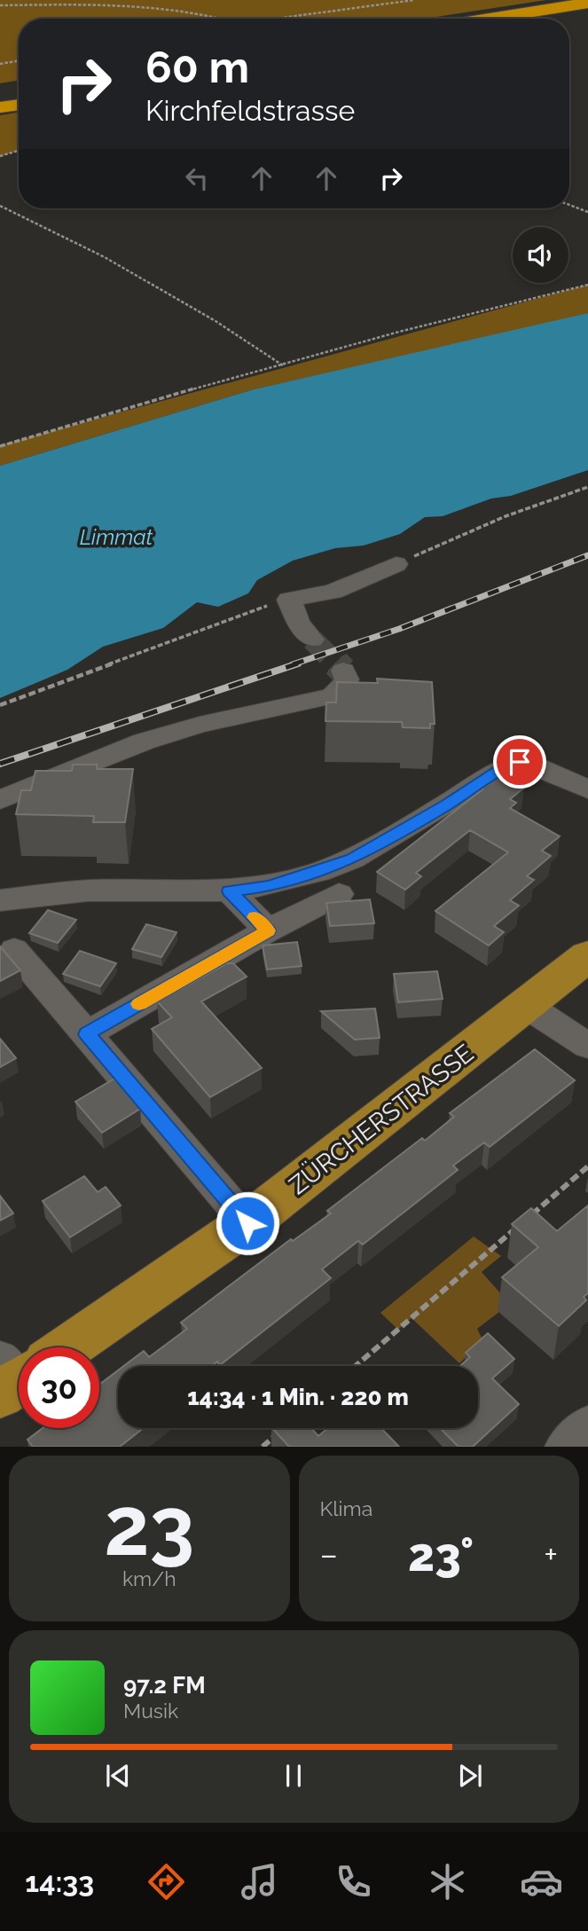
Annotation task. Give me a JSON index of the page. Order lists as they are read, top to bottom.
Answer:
{
  "streets": {
    "main road": ["ZÜRCHERSTRASSE"]
  },
  "water": ["Limmat"],
  "page": {
    "turn": ["60 m", "Kirchfeldstrasse"],
    "limit": "30",
    "trip": "14:34 · 1 Min. · 220 m",
    "tile": [
      ["23", "km/h"],
      "Klima"
    ],
    "heat": ["−", "23°", "+"],
    "song": ["97.2 FM", "Musik"],
    "tabs": "14:33"
  }
}
